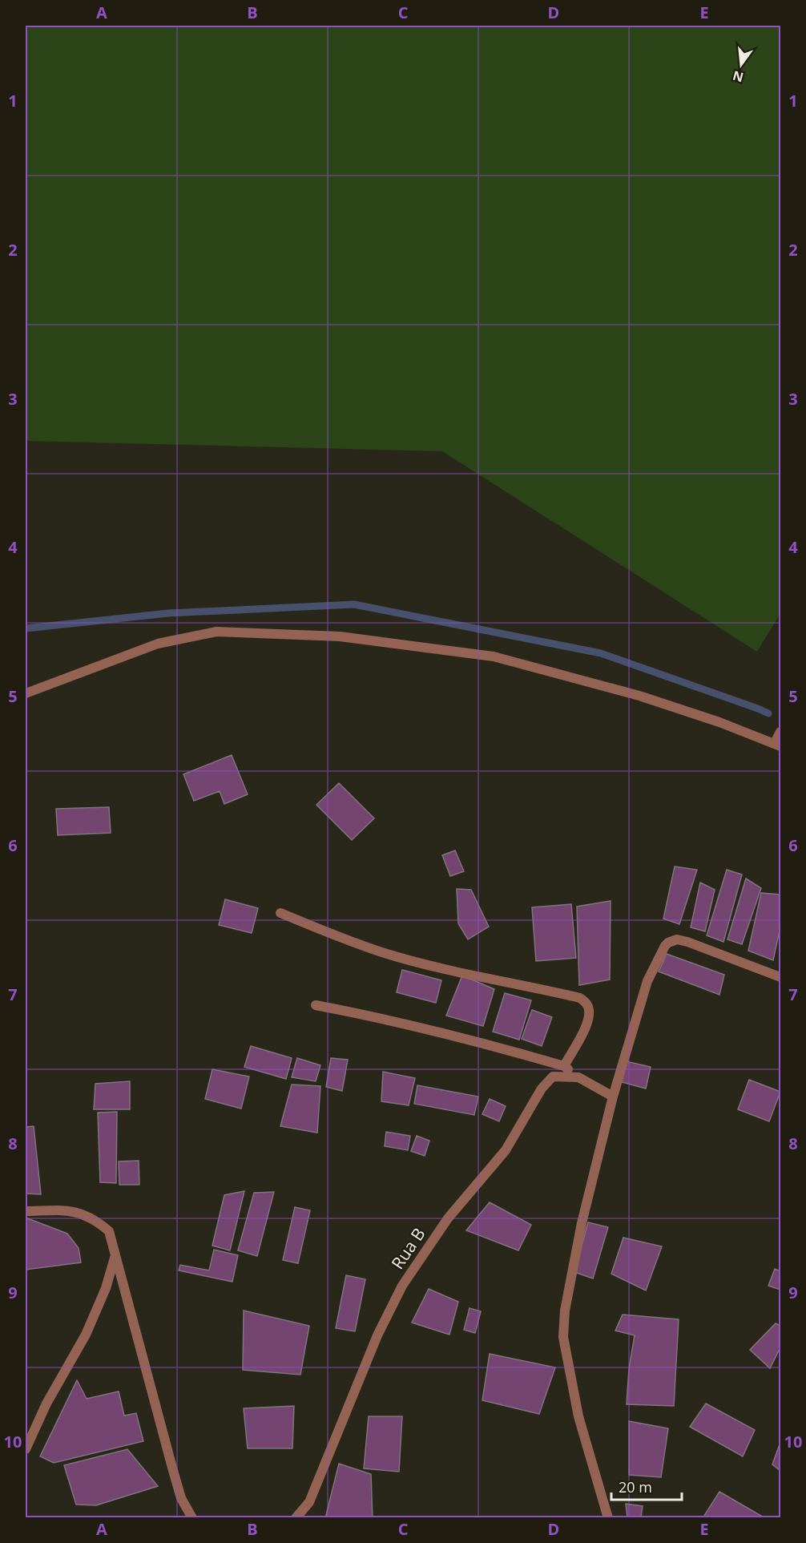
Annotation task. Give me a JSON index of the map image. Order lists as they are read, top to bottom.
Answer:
{
  "streets": {
    "street": ["Rua B"]
  },
  "scale_bar": "20 m",
  "north": "bottom",
  "grid": {
    "columns": [
      "A",
      "B",
      "C",
      "D",
      "E"
    ],
    "rows": [
      "1",
      "2",
      "3",
      "4",
      "5",
      "6",
      "7",
      "8",
      "9",
      "10"
    ]
  }
}
